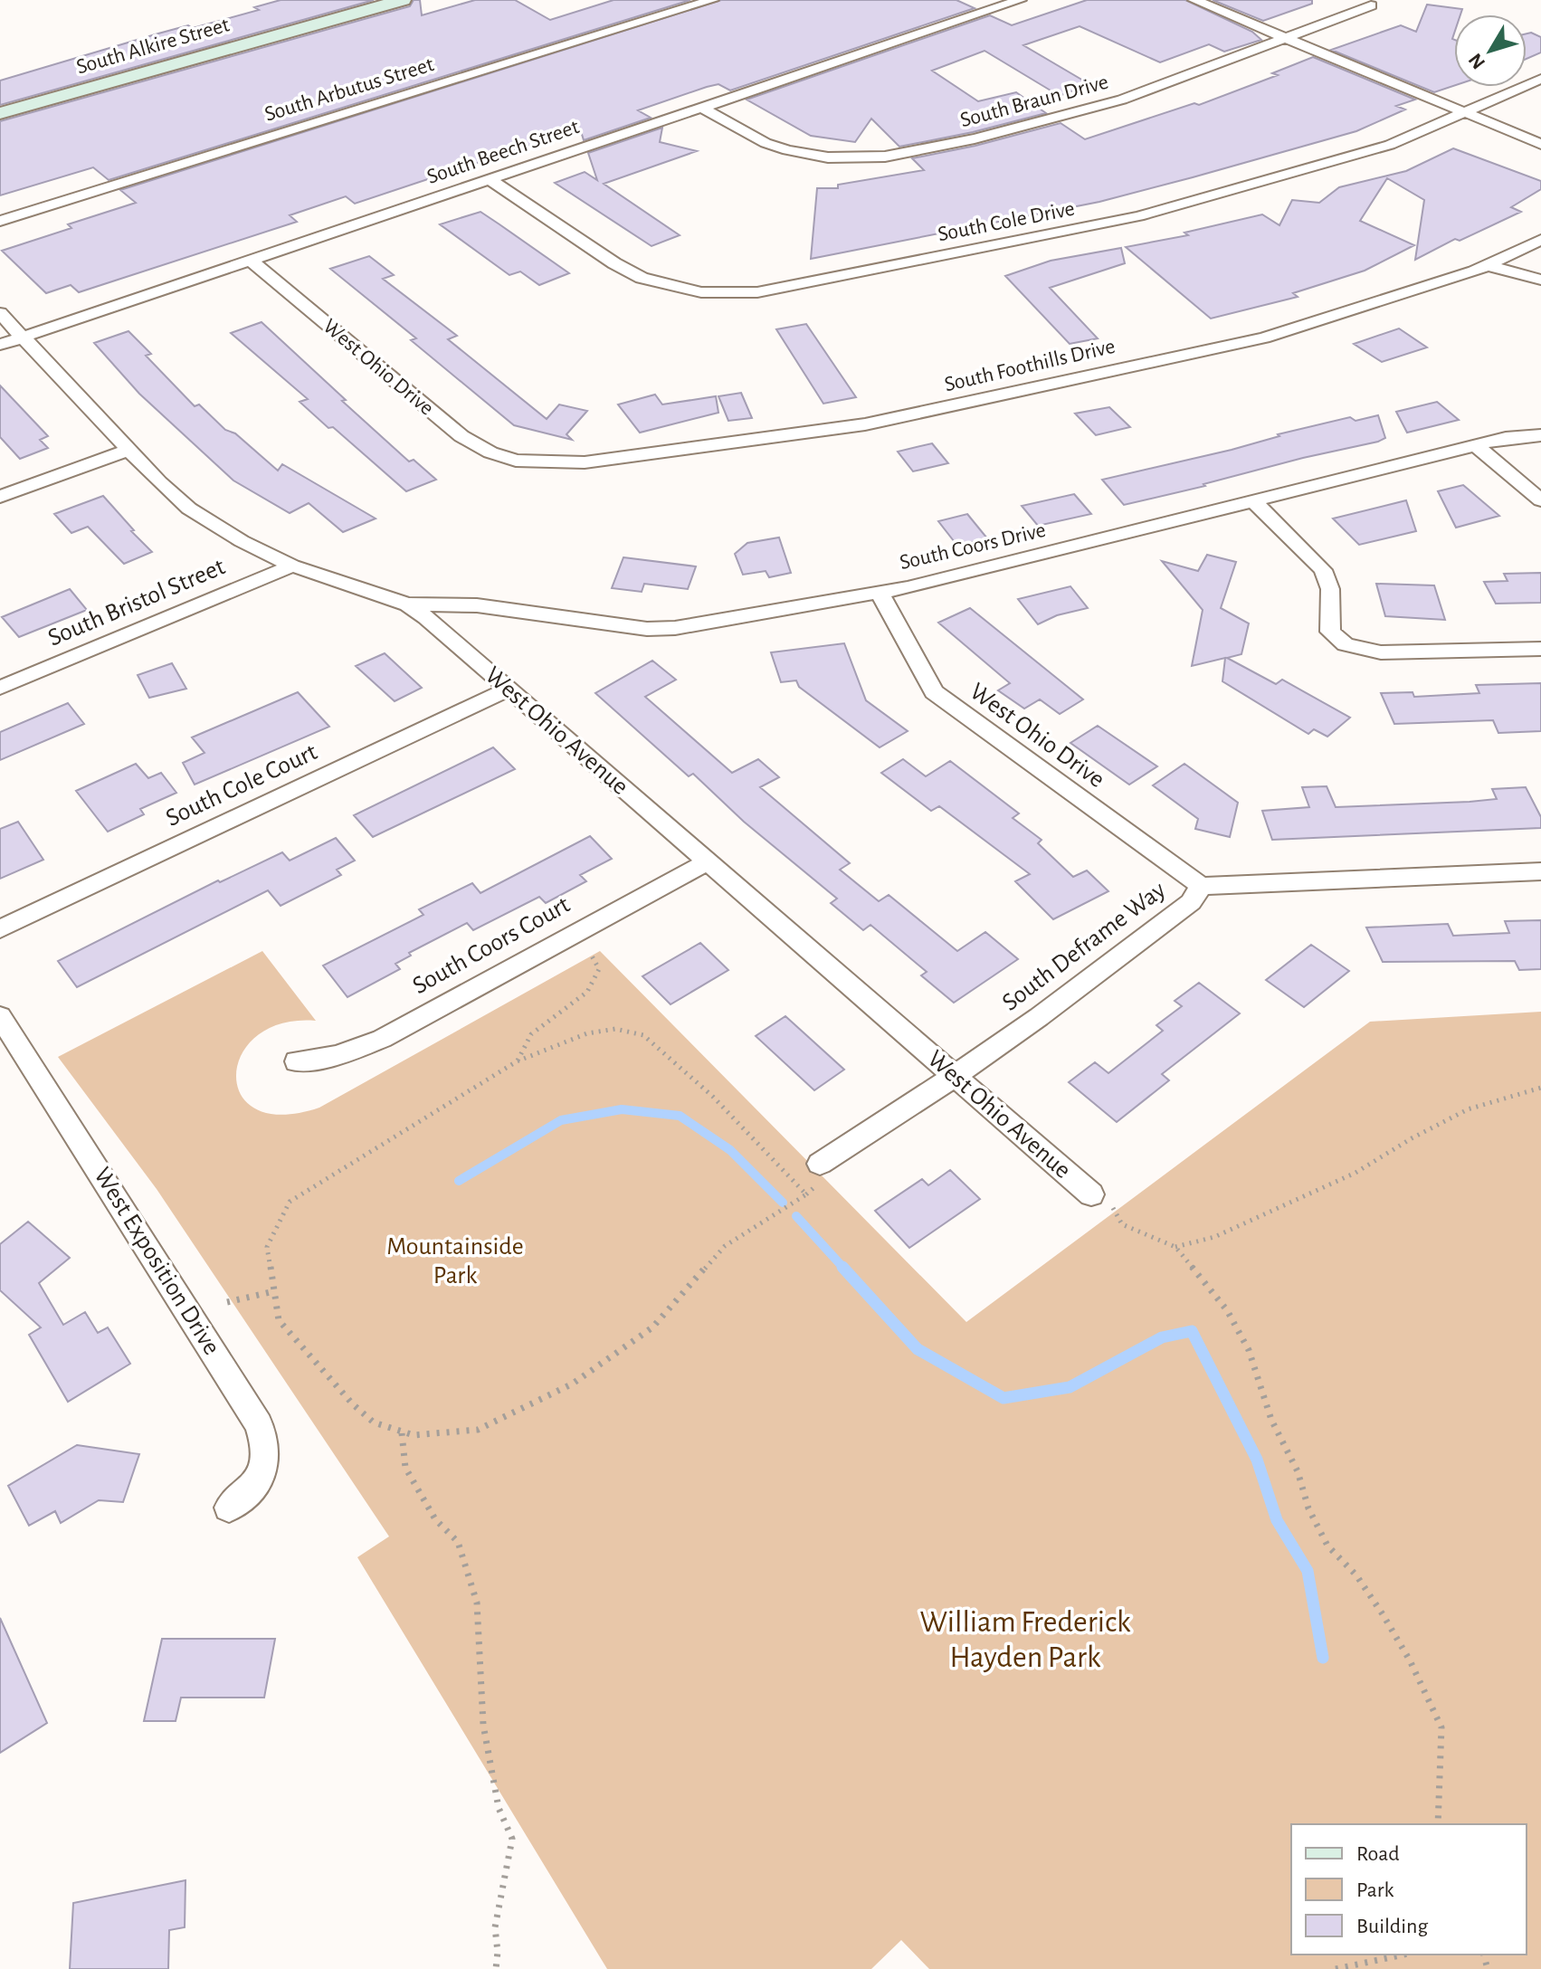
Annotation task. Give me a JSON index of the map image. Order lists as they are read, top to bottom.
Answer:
{
  "streets": {
    "street": [
      "South Alkire Street",
      "South Arbutus Street",
      "South Braun Drive",
      "South Beech Street",
      "South Cole Drive",
      "South Foothills Drive",
      "West Ohio Drive",
      "South Coors Drive",
      "South Bristol Street",
      "West Ohio Avenue",
      "South Cole Court",
      "South Coors Court",
      "South Deframe Way",
      "West Exposition Drive"
    ]
  },
  "crossings": [
    ["South Braun Drive", "South Beech Street"],
    ["South Beech Street", "South Cole Drive"],
    ["South Beech Street", "West Ohio Drive"],
    ["South Beech Street", "West Ohio Avenue"],
    ["South Foothills Drive", "West Ohio Drive"],
    ["West Ohio Drive", "South Coors Drive"],
    ["West Ohio Drive", "South Deframe Way"],
    ["South Coors Drive", "West Ohio Avenue"],
    ["South Bristol Street", "West Ohio Avenue"],
    ["West Ohio Avenue", "South Cole Court"],
    ["West Ohio Avenue", "South Coors Court"],
    ["West Ohio Avenue", "South Deframe Way"]
  ],
  "parks": ["Mountainside Park", "William Frederick Hayden Park"],
  "legend": ["Road", "Park", "Building"],
  "north": "bottom left"
}
